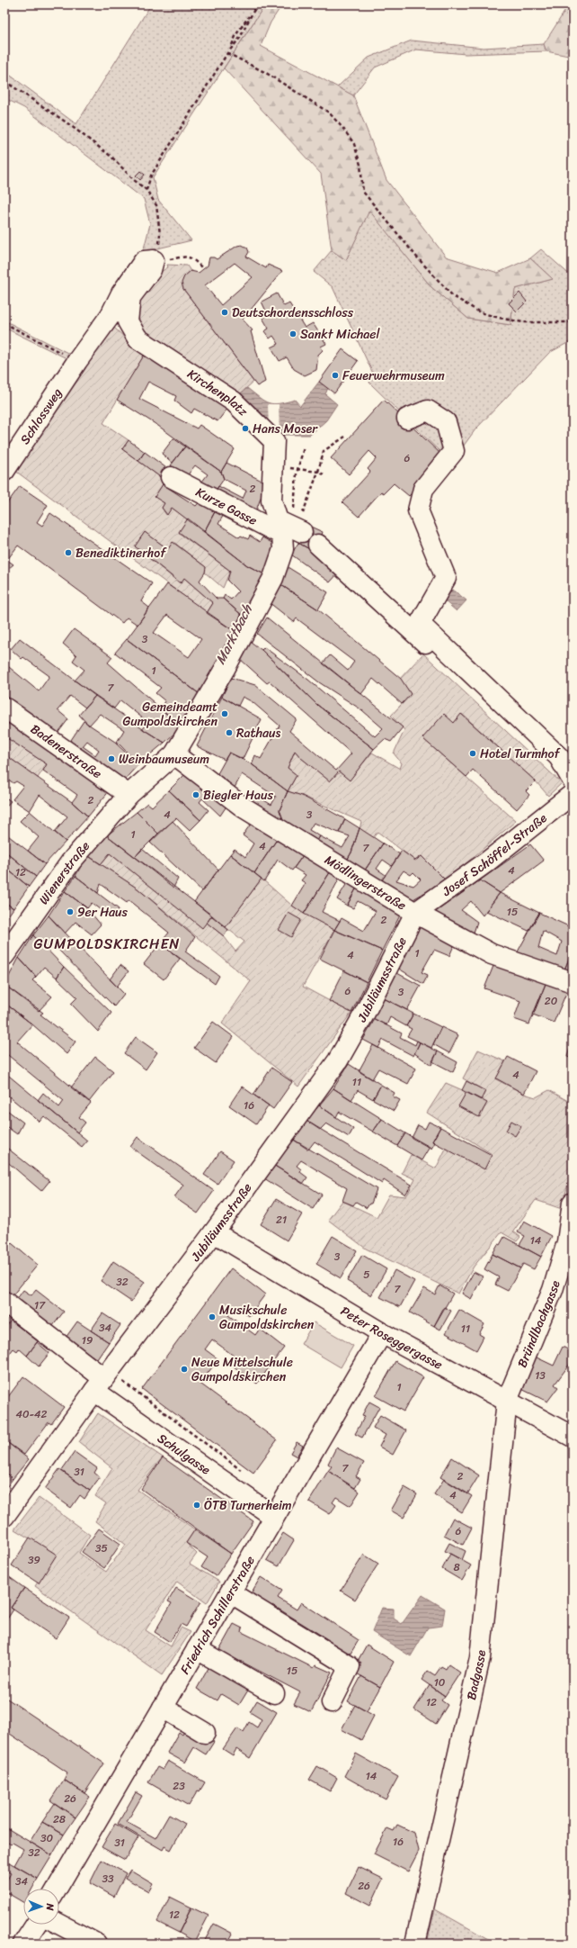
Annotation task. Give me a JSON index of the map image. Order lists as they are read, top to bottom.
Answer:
{
  "streets": {
    "street": [
      "Kirchenplatz",
      "Schlossweg",
      "Kurze Gasse",
      "Badenerstraße",
      "Josef Schöffel-Straße",
      "Wienerstraße",
      "Mödlingerstraße",
      "Jubiläumsstraße",
      "Bründlbachgasse",
      "Peter Roseggergasse",
      "Schulgasse",
      "Friedrich Schillerstraße",
      "Badgasse"
    ]
  },
  "crossings": [
    ["Kirchenplatz", "Schlossweg"],
    ["Kirchenplatz", "Kurze Gasse"],
    ["Kirchenplatz", "Wienerstraße"],
    ["Kurze Gasse", "Wienerstraße"],
    ["Badenerstraße", "Wienerstraße"],
    ["Josef Schöffel-Straße", "Mödlingerstraße"],
    ["Josef Schöffel-Straße", "Jubiläumsstraße"],
    ["Wienerstraße", "Mödlingerstraße"],
    ["Mödlingerstraße", "Jubiläumsstraße"],
    ["Jubiläumsstraße", "Peter Roseggergasse"],
    ["Jubiläumsstraße", "Schulgasse"],
    ["Bründlbachgasse", "Peter Roseggergasse"],
    ["Bründlbachgasse", "Badgasse"],
    ["Peter Roseggergasse", "Friedrich Schillerstraße"],
    ["Peter Roseggergasse", "Badgasse"],
    ["Schulgasse", "Friedrich Schillerstraße"]
  ],
  "districts": ["GUMPOLDSKIRCHEN"],
  "water": ["Marktbach"],
  "places": [
    "Deutschordensschloss",
    "Sankt Michael",
    "Feuerwehrmuseum",
    "Hans Moser",
    "Benediktinerhof",
    "Gemeindeamt Gumpoldskirchen",
    "Rathaus",
    "Hotel Turmhof",
    "Weinbaumuseum",
    "Biegler Haus",
    "9er Haus",
    "Musikschule Gumpoldskirchen",
    "Neue Mittelschule Gumpoldskirchen",
    "ÖTB Turnerheim"
  ],
  "house_numbers": [
    "6",
    "2",
    "3",
    "1",
    "7",
    "2",
    "4",
    "3",
    "1",
    "4",
    "7",
    "4",
    "12",
    "15",
    "2",
    "1",
    "4",
    "6",
    "3",
    "20",
    "4",
    "11",
    "16",
    "21",
    "14",
    "3",
    "5",
    "32",
    "7",
    "17",
    "34",
    "11",
    "19",
    "13",
    "1",
    "40-42",
    "7",
    "31",
    "2",
    "4",
    "6",
    "35",
    "39",
    "8",
    "15",
    "10",
    "12",
    "14",
    "23",
    "26",
    "28",
    "30",
    "16",
    "31",
    "32",
    "33",
    "34",
    "26",
    "12"
  ],
  "north": "right"
}
